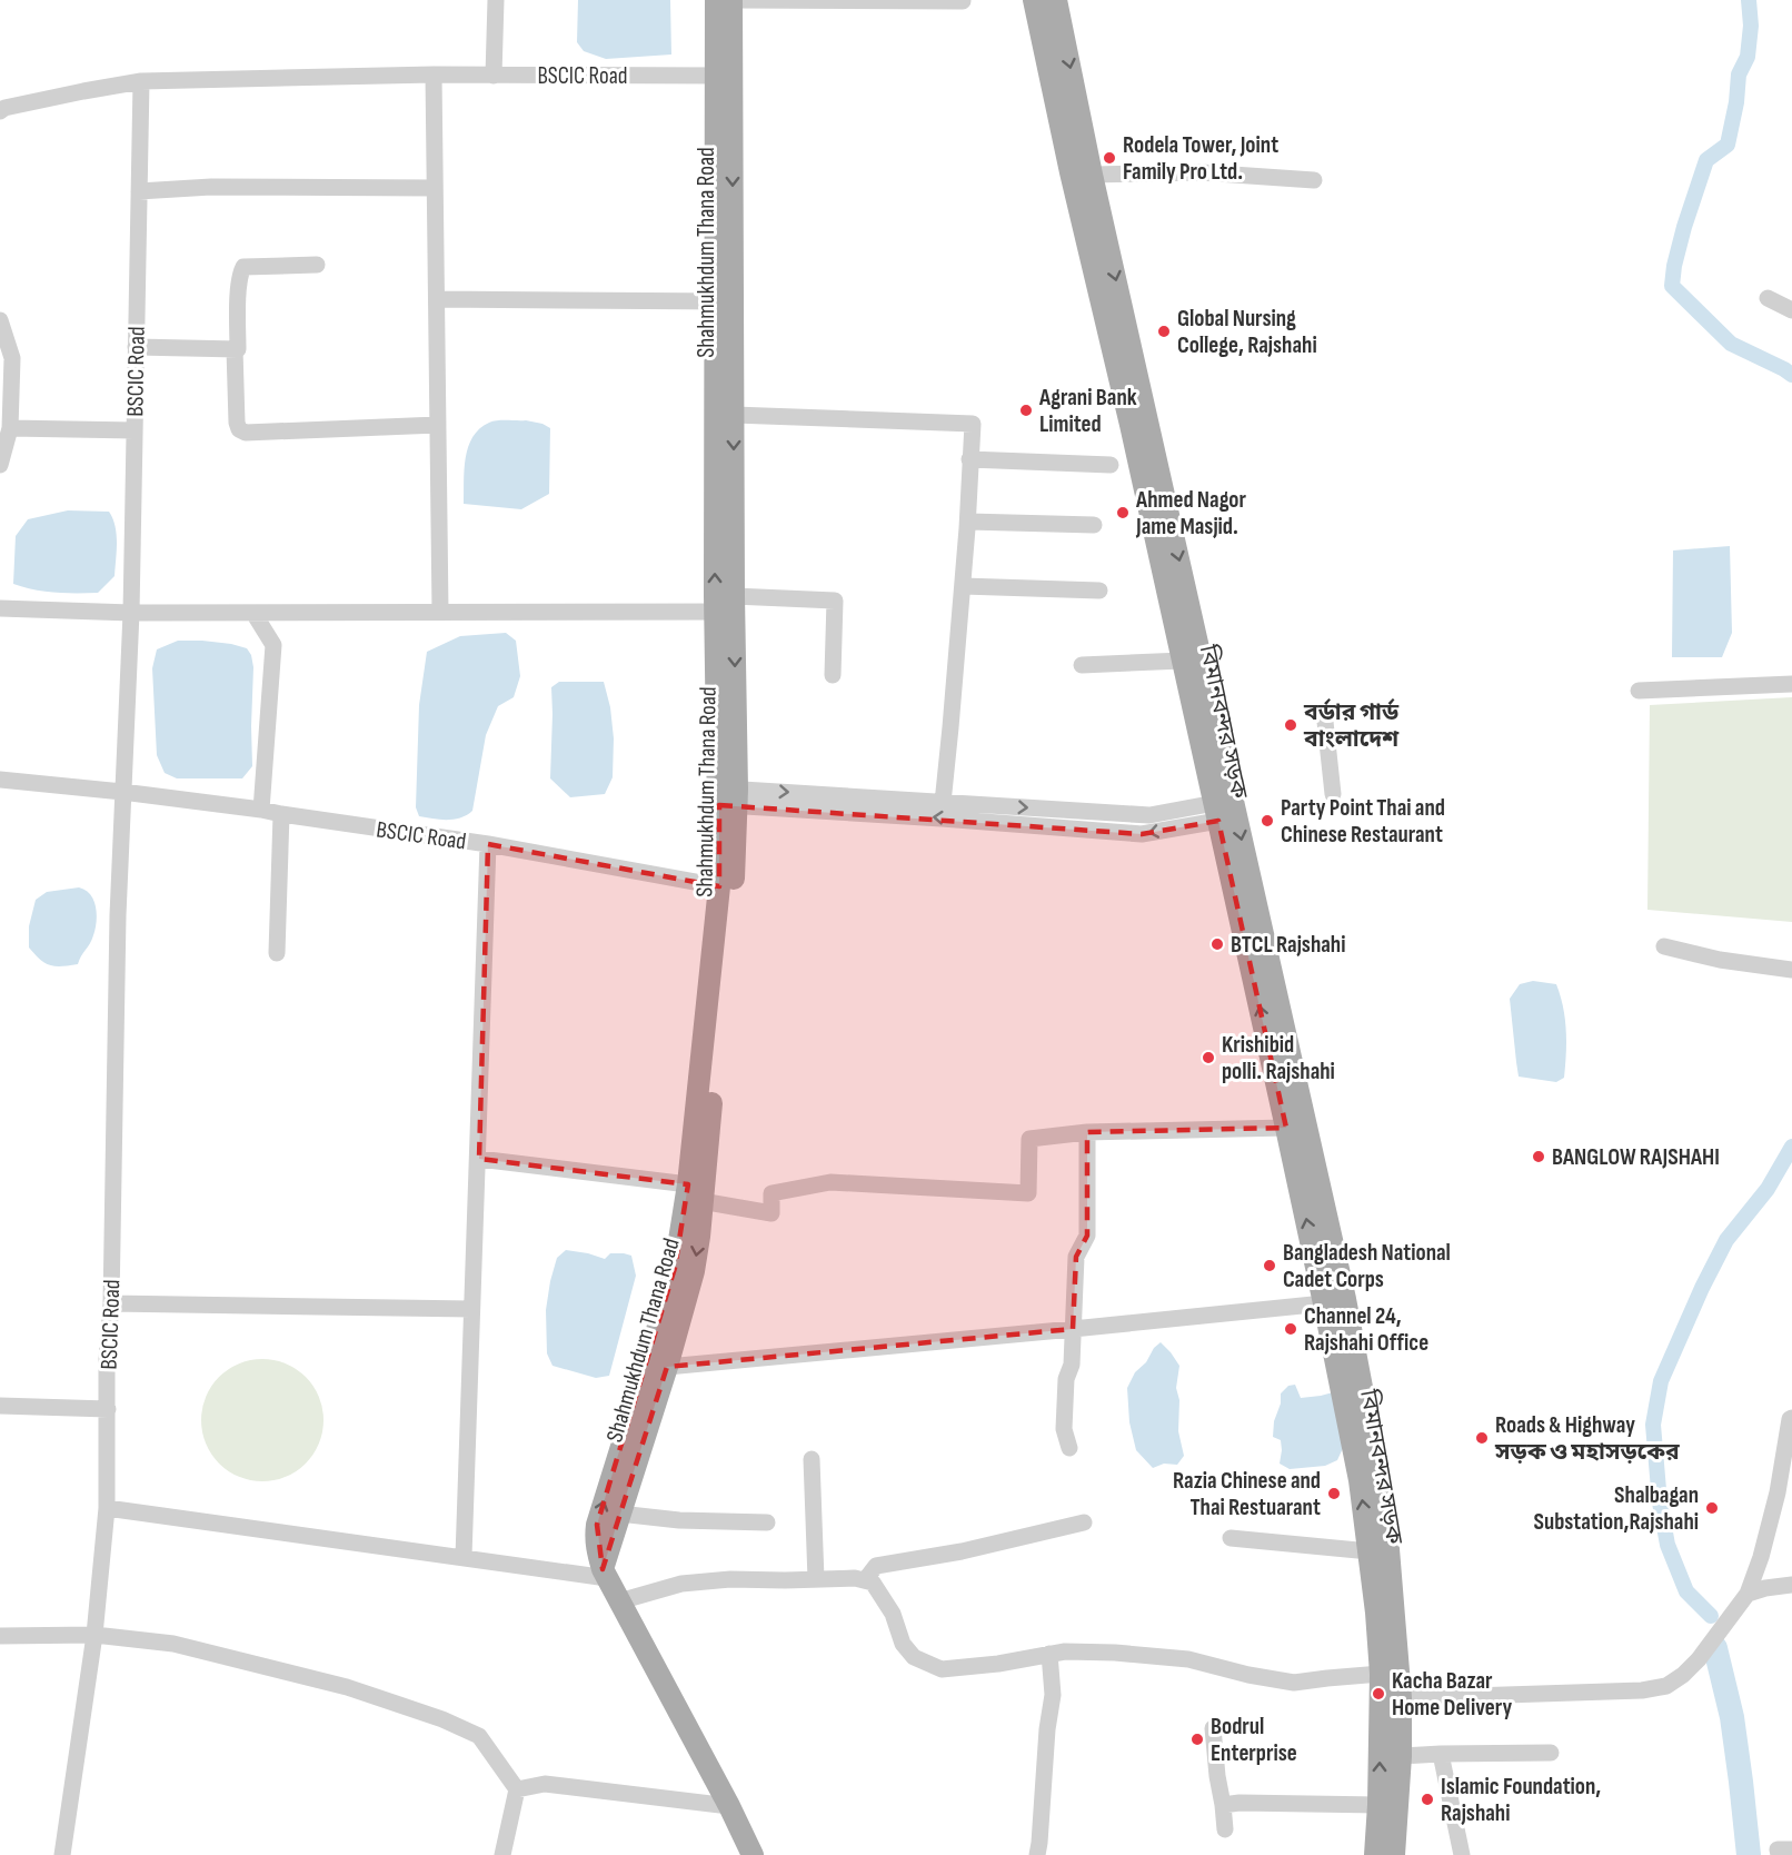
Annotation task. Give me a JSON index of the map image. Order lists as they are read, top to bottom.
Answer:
{
  "streets": {
    "main road": ["Shahmukhdum Thana Road", "বিমানবন্দর সড়ক"],
    "street": ["BSCIC Road"]
  },
  "crossings": [
    ["BSCIC Road", "Shahmukhdum Thana Road"]
  ],
  "places": [
    "Rodela Tower, Joint Family Pro Ltd.",
    "Global Nursing College, Rajshahi",
    "Agrani Bank Limited",
    "Ahmed Nagor Jame Masjid.",
    "বর্ডার গার্ড বাংলাদেশ",
    "Party Point Thai and Chinese Restaurant",
    "BTCL Rajshahi",
    "Krishibid polli. Rajshahi",
    "BANGLOW RAJSHAHI",
    "Bangladesh National Cadet Corps",
    "Channel 24, Rajshahi Office",
    "Roads & Highway সড়ক ও মহাসড়কের",
    "Razia Chinese and Thai Restuarant",
    "Shalbagan Substation,Rajshahi",
    "Kacha Bazar Home Delivery",
    "Bodrul Enterprise",
    "Islamic Foundation, Rajshahi"
  ]
}
